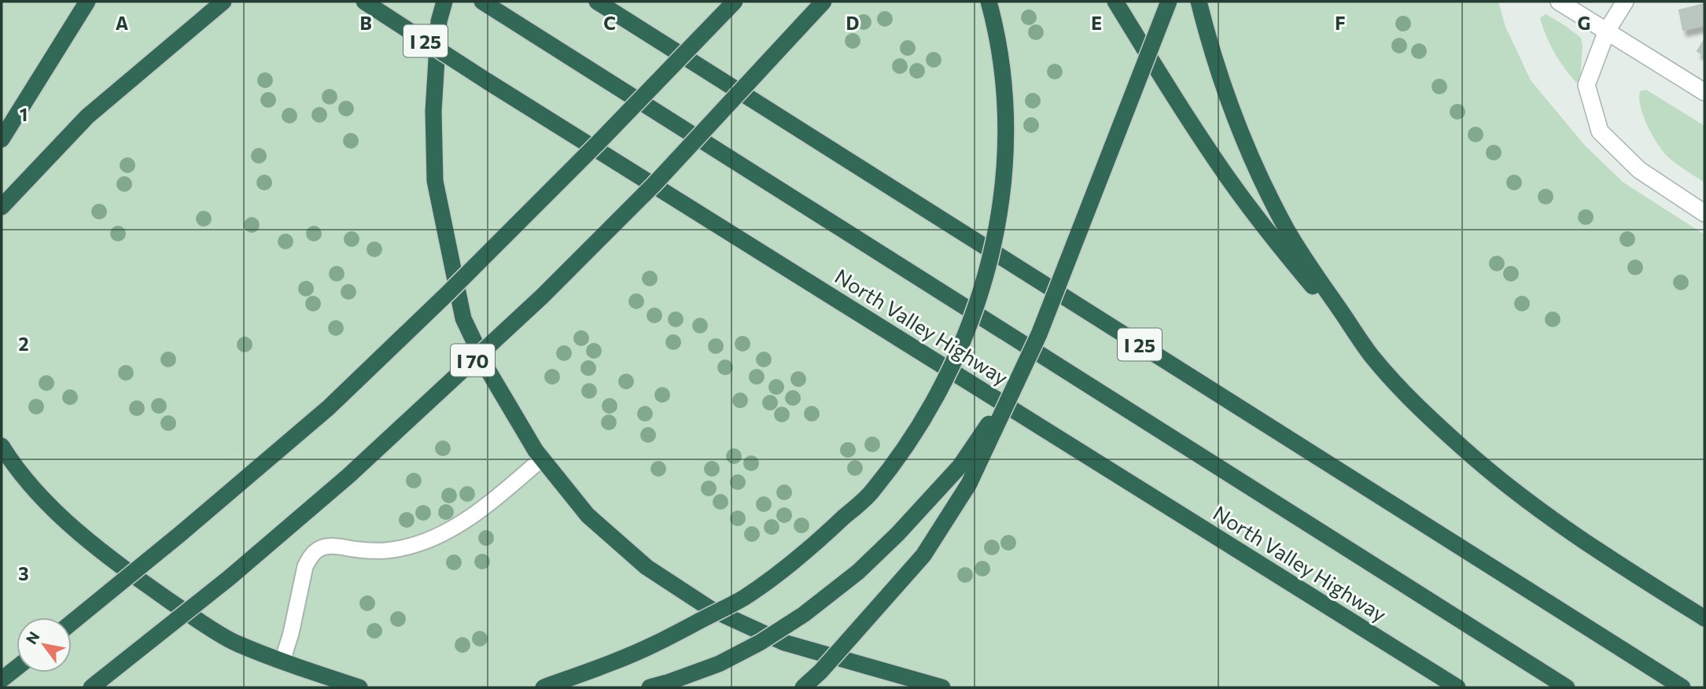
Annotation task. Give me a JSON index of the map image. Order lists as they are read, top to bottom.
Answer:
{
  "streets": {
    "highway": ["I 25", "North Valley Highway", "I 70"]
  },
  "north": "top left",
  "grid": {
    "columns": [
      "A",
      "B",
      "C",
      "D",
      "E",
      "F",
      "G"
    ],
    "rows": ["1", "2", "3"]
  }
}
